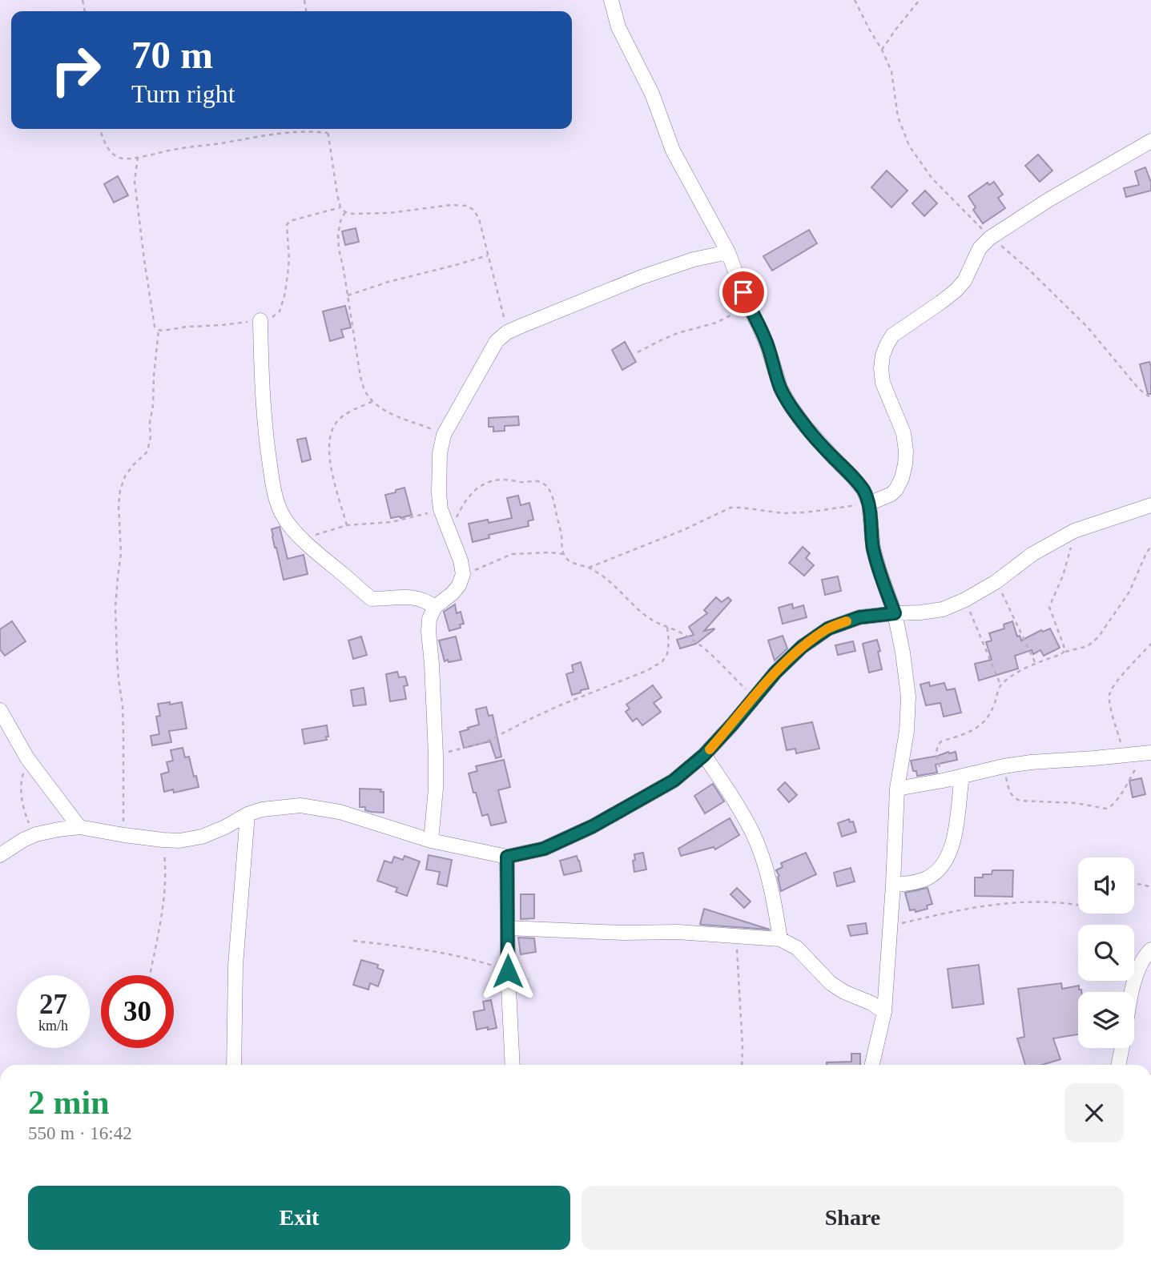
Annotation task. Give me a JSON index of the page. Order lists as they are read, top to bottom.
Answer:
{
  "page": {
    "turn": ["70 m", "Turn right"],
    "speed": "27 km/h",
    "limit": "30",
    "heading": ["2 min", "550 m · 16:42"],
    "buttons": ["Exit", "Share"]
  }
}
